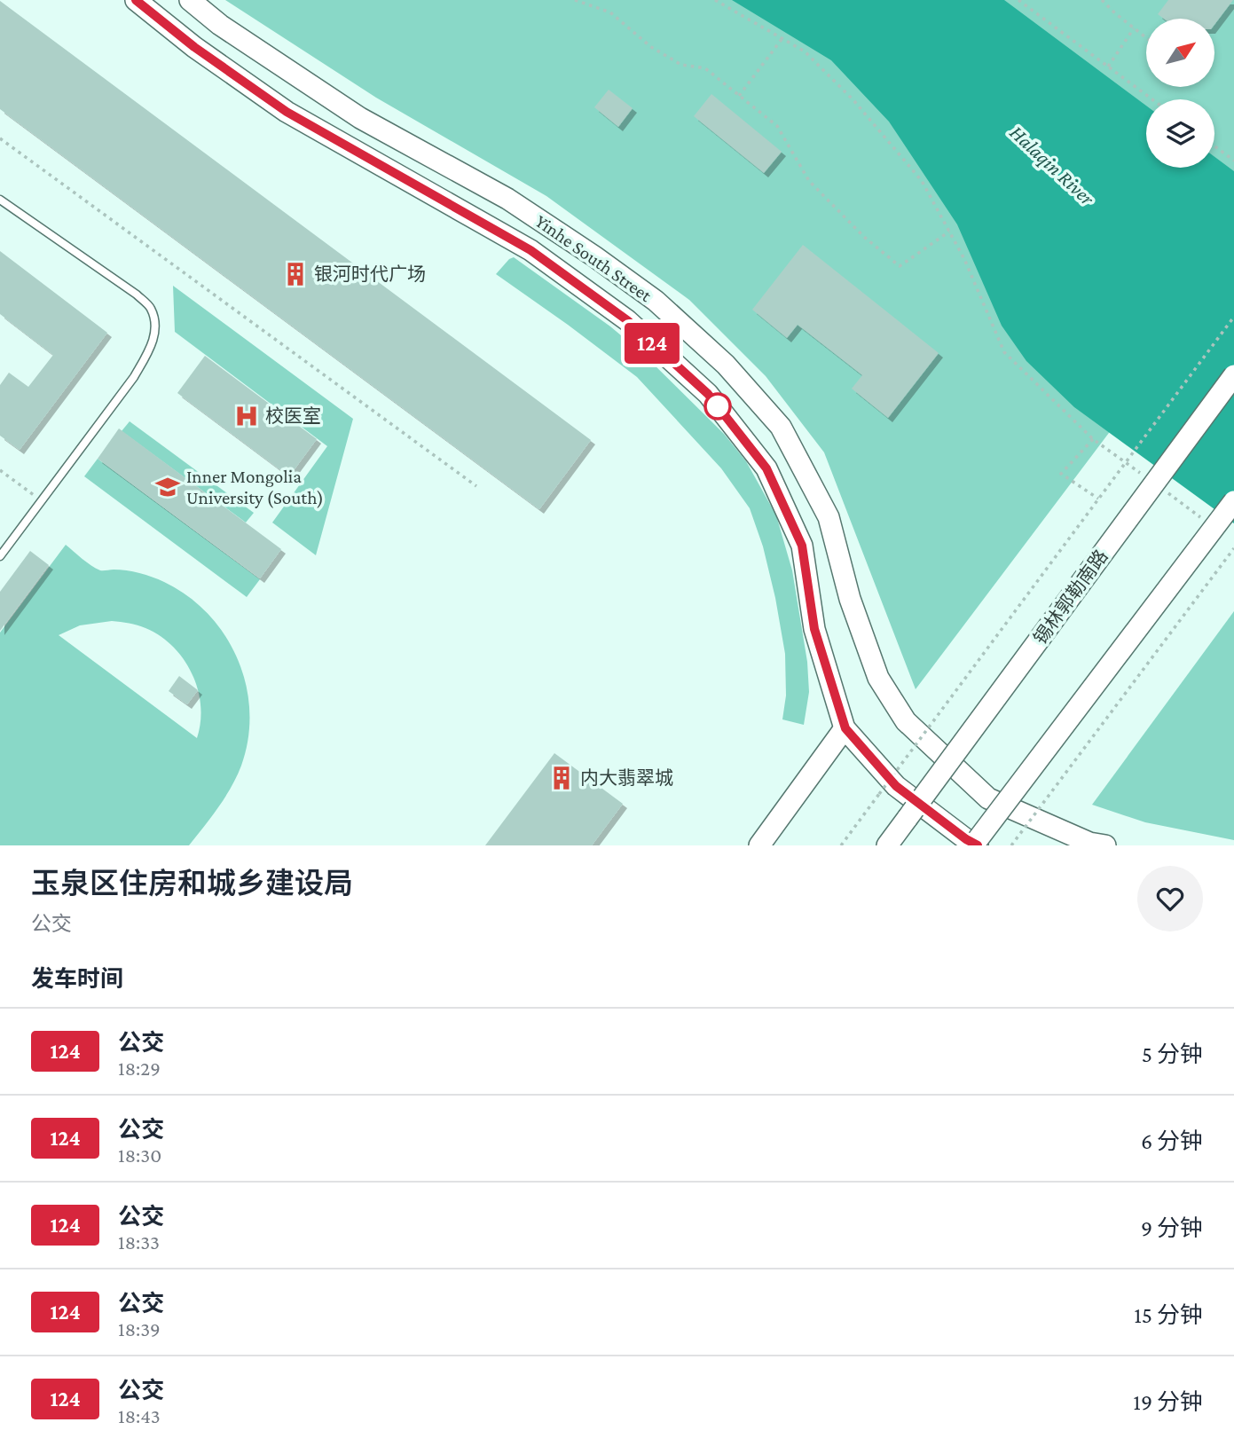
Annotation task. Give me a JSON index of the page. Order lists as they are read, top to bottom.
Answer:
{
  "streets": {
    "main road": ["Yinhe South Street", "锡林郭勒南路"]
  },
  "water": ["Halaqin River"],
  "places": {
    "building": ["银河时代广场", "内大翡翠城"],
    "hospital": ["校医室"],
    "school or university": ["Inner Mongolia University (South)"]
  },
  "lines": ["bus line 124"],
  "north": "top right",
  "page": {
    "on_map": "124",
    "heading": [
      ["玉泉区住房和城乡建设局", "公交"],
      "发车时间"
    ],
    "list": [
      {
        "mark": "124",
        "name": "公交",
        "note": "18:29",
        "value": "5 分钟"
      },
      {
        "mark": "124",
        "name": "公交",
        "note": "18:30",
        "value": "6 分钟"
      },
      {
        "mark": "124",
        "name": "公交",
        "note": "18:33",
        "value": "9 分钟"
      },
      {
        "mark": "124",
        "name": "公交",
        "note": "18:39",
        "value": "15 分钟"
      },
      {
        "mark": "124",
        "name": "公交",
        "note": "18:43",
        "value": "19 分钟"
      }
    ]
  }
}
